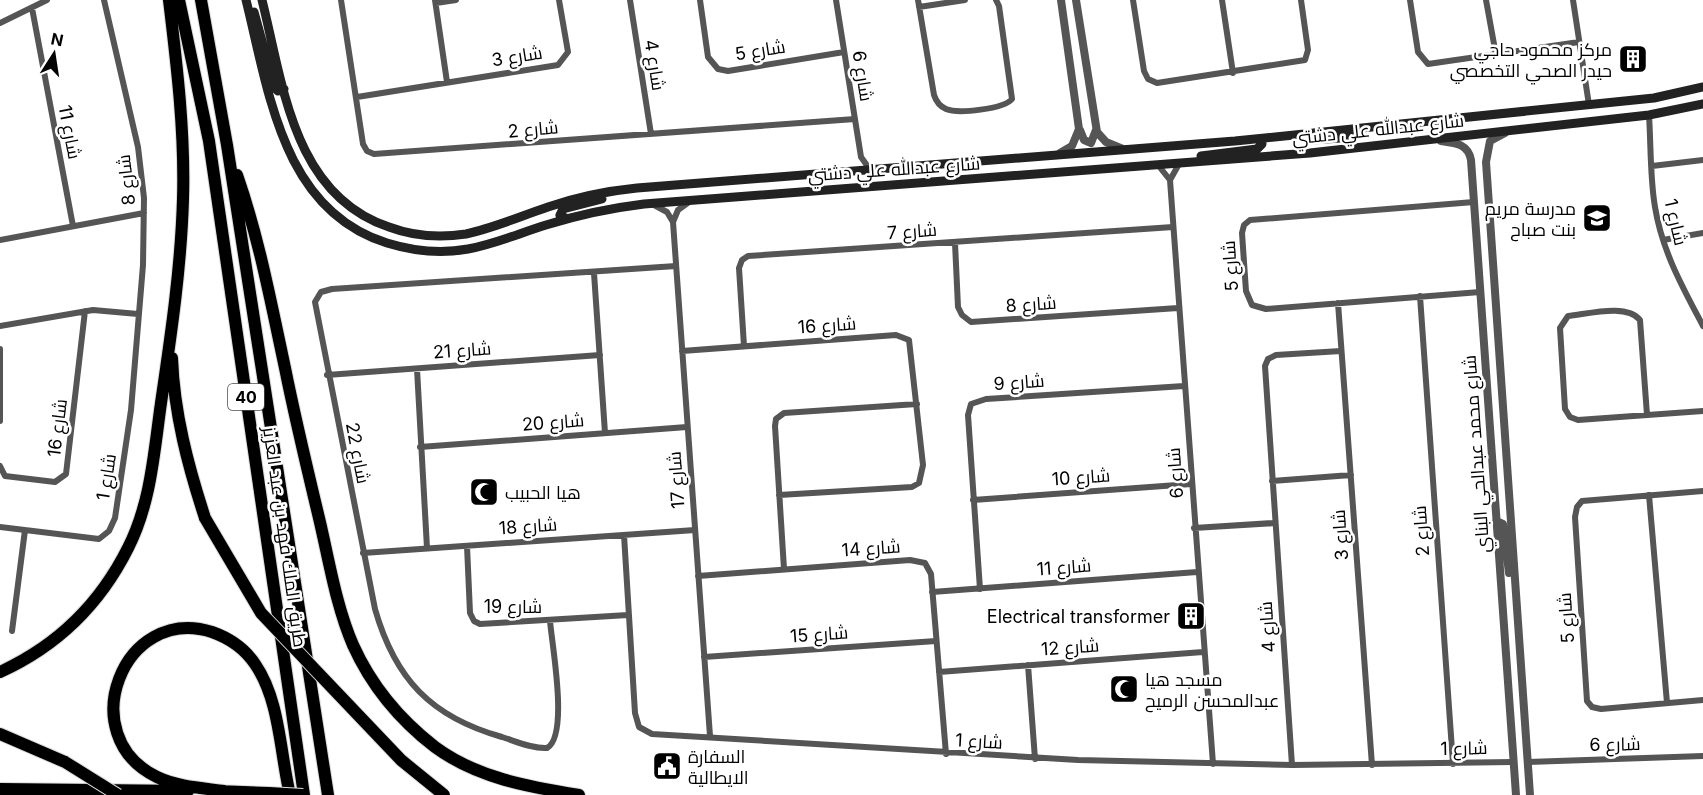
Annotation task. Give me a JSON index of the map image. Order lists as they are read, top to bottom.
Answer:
{
  "streets": {
    "highway": ["40", "طريق الملك فهد بن عبد العزيز"],
    "main road": ["شارع عبدالله علي دشتي"],
    "street": [
      "شارع 5",
      "شارع 3",
      "شارع 4",
      "شارع 6",
      "شارع 2",
      "شارع 11",
      "شارع 8",
      "شارع 1",
      "شارع 7",
      "شارع 16",
      "شارع 21",
      "شارع 9",
      "شارع 20",
      "شارع 22",
      "شارع محمد عبدالحي البناي",
      "شارع 10",
      "شارع 17",
      "شارع 18",
      "شارع 14",
      "شارع 19",
      "شارع 15",
      "شارع 12"
    ]
  },
  "crossings": [
    ["شارع 5", "شارع 3"],
    ["شارع 5", "شارع 6"],
    ["شارع 5", "شارع 2"],
    ["شارع 5", "شارع محمد عبدالحي البناي"],
    ["شارع 3", "شارع 4"],
    ["شارع 3", "شارع 2"],
    ["شارع 3", "شارع 1"],
    ["شارع 4", "شارع 2"],
    ["شارع 4", "شارع 1"],
    ["شارع 6", "شارع 2"],
    ["شارع 6", "شارع عبدالله علي دشتي"],
    ["شارع 6", "شارع 11"],
    ["شارع 6", "شارع 8"],
    ["شارع 6", "شارع 1"],
    ["شارع 6", "شارع 7"],
    ["شارع 6", "شارع 9"],
    ["شارع 6", "شارع محمد عبدالحي البناي"],
    ["شارع 6", "شارع 10"],
    ["شارع 6", "شارع 12"],
    ["شارع 2", "شارع 1"],
    ["شارع عبدالله علي دشتي", "شارع 1"],
    ["شارع عبدالله علي دشتي", "شارع محمد عبدالحي البناي"],
    ["شارع 11", "شارع 8"],
    ["شارع 11", "شارع 9"],
    ["شارع 11", "شارع 14"],
    ["شارع 8", "شارع 1"],
    ["شارع 8", "شارع 7"],
    ["شارع 1", "شارع محمد عبدالحي البناي"],
    ["شارع 1", "شارع 17"],
    ["شارع 1", "شارع 18"],
    ["شارع 1", "شارع 14"],
    ["شارع 1", "شارع 19"],
    ["شارع 7", "شارع 16"],
    ["شارع 16", "شارع 17"],
    ["شارع 21", "شارع 22"],
    ["شارع 9", "شارع 10"],
    ["شارع 20", "شارع 17"],
    ["شارع 22", "شارع 17"],
    ["شارع 22", "شارع 18"],
    ["شارع 22", "شارع 19"],
    ["شارع 17", "شارع 18"],
    ["شارع 17", "شارع 14"],
    ["شارع 17", "شارع 15"],
    ["شارع 18", "شارع 19"],
    ["شارع 14", "شارع 15"],
    ["شارع 14", "شارع 12"]
  ],
  "places": {
    "building": ["مركز محمود حاجي حيدر الصحي التخصصي", "Electrical transformer"],
    "school or university": ["مدرسة مريم بنت صباح"],
    "mosque": ["هيا الحبيب", "مسجد هيا عبدالمحسن الرميح"],
    "public building": ["السفارة الايطالية"]
  },
  "north": "top"
}
